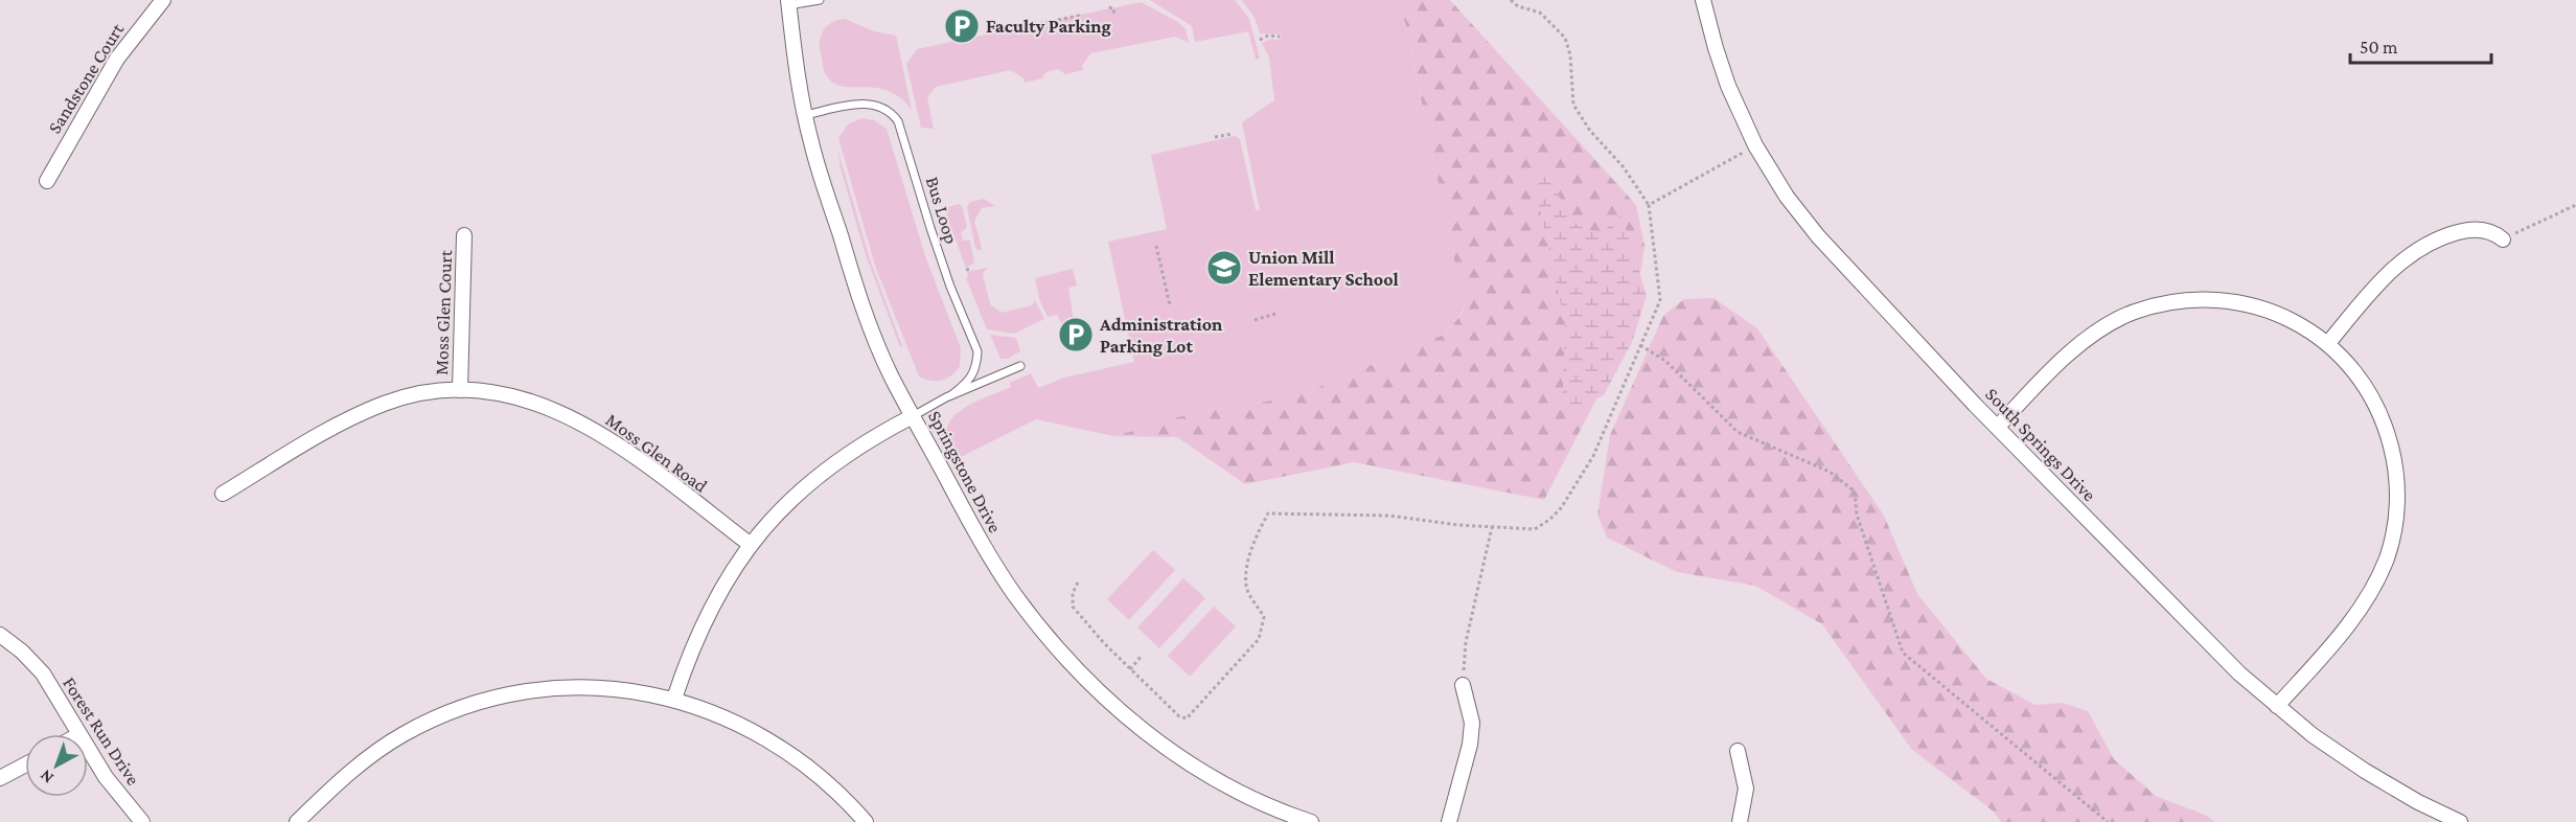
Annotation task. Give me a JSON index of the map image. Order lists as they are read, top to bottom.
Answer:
{
  "streets": {
    "street": [
      "Sandstone Court",
      "Moss Glen Court",
      "South Springs Drive",
      "Moss Glen Road",
      "Springstone Drive",
      "Forest Run Drive"
    ],
    "lane": ["Bus Loop"]
  },
  "crossings": [
    ["Bus Loop", "Springstone Drive"],
    ["Moss Glen Court", "Moss Glen Road"]
  ],
  "places": {
    "parking": ["Faculty Parking", "Administration Parking Lot"],
    "school or university": ["Union Mill Elementary School"]
  },
  "scale_bar": "50 m",
  "north": "bottom left"
}
